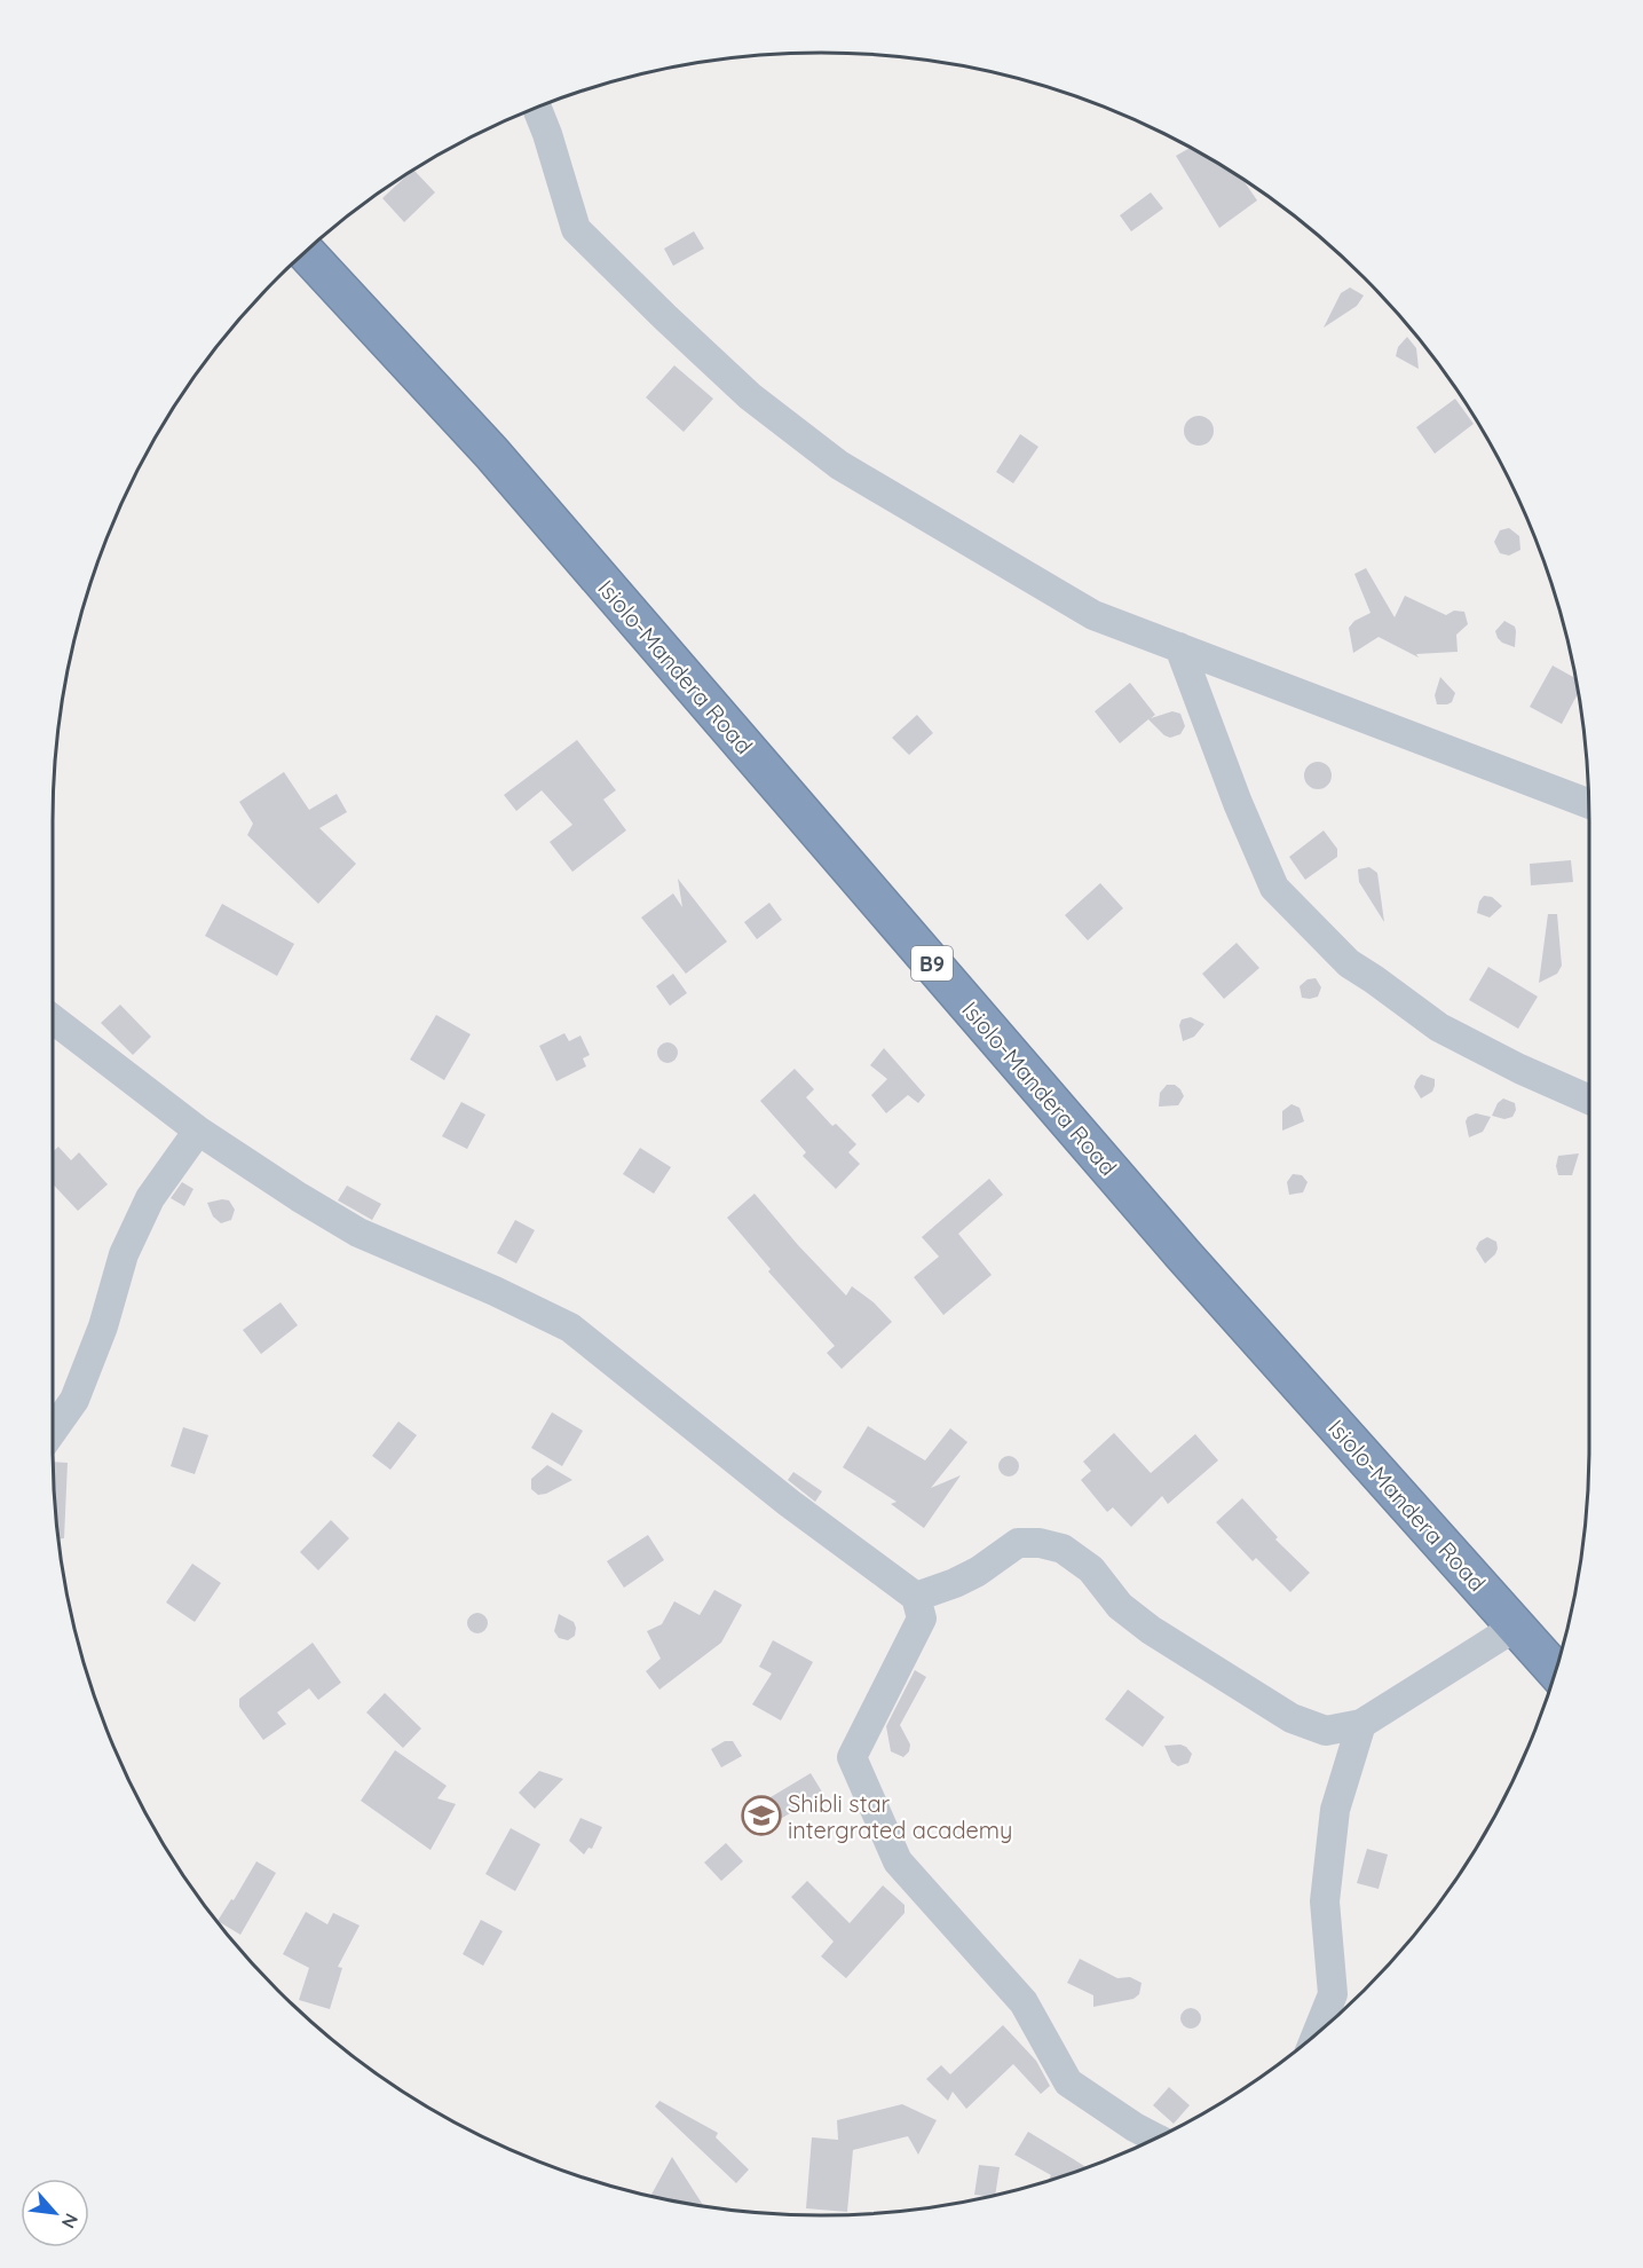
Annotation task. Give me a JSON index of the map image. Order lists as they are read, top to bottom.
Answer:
{
  "streets": {
    "highway": ["Isiolo-Mandera Road", "B9"]
  },
  "places": {
    "school or university": ["Shibli star intergrated academy"]
  },
  "north": "bottom right"
}
